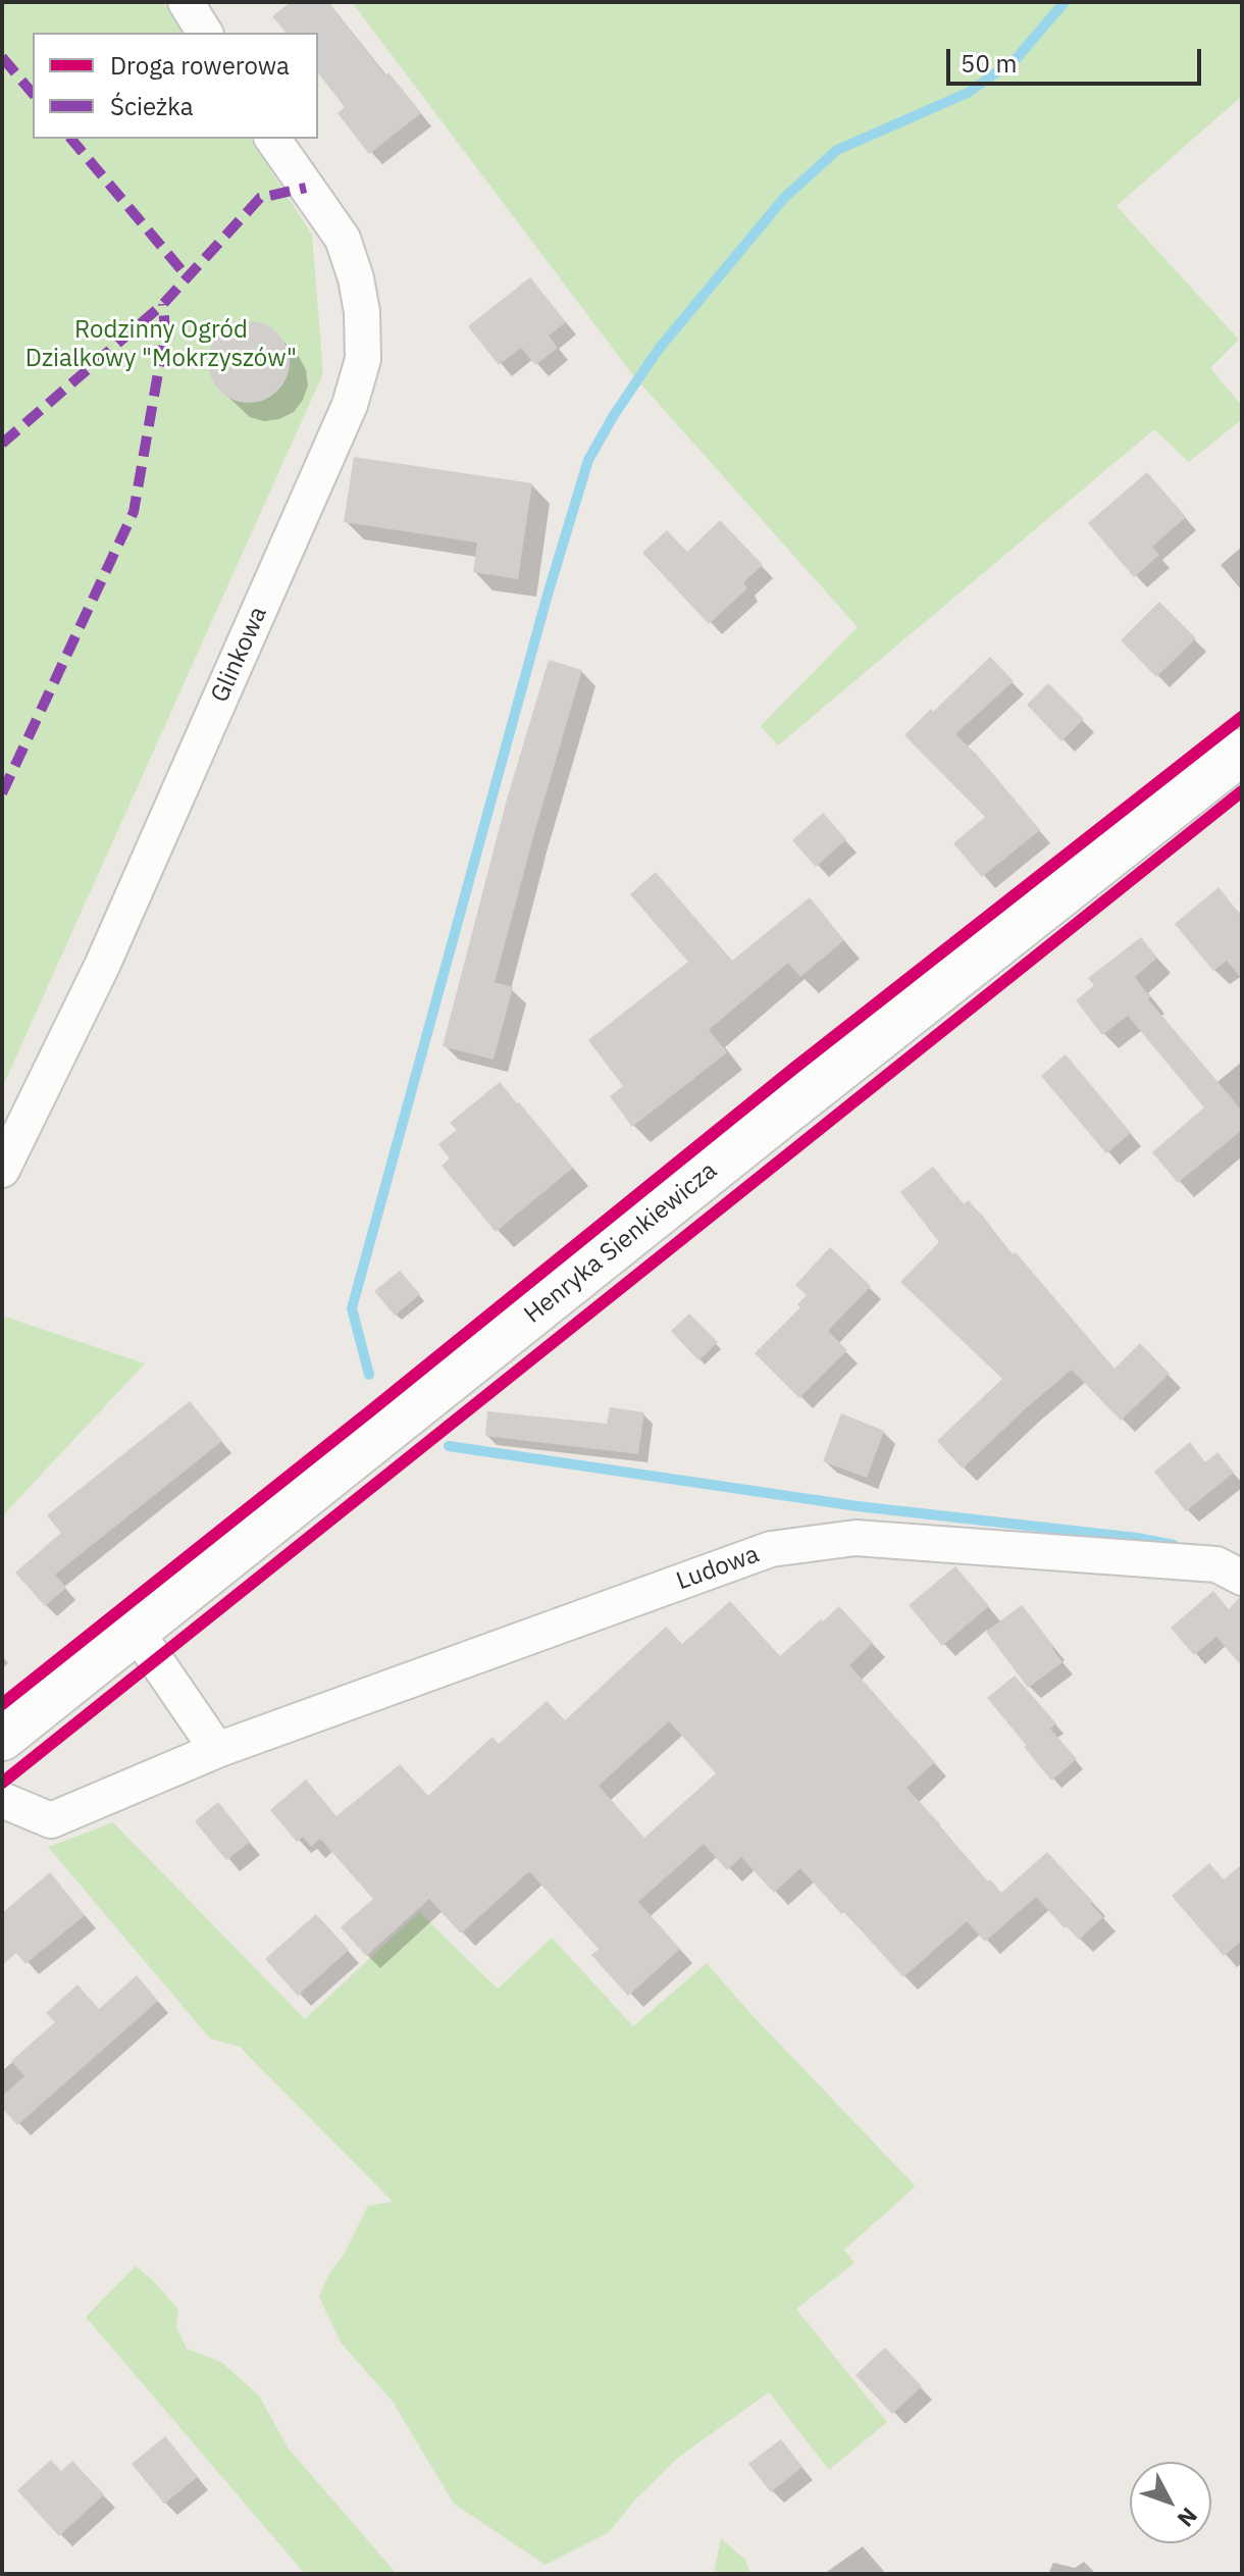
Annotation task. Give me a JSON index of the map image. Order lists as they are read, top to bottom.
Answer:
{
  "streets": {
    "main road": ["Henryka Sienkiewicza"],
    "street": ["Glinkowa", "Ludowa"]
  },
  "parks": ["Rodzinny Ogród Dzialkowy \"Mokrzyszów\""],
  "legend": ["Droga rowerowa", "Ścieżka"],
  "scale_bar": "50 m",
  "north": "bottom right"
}
